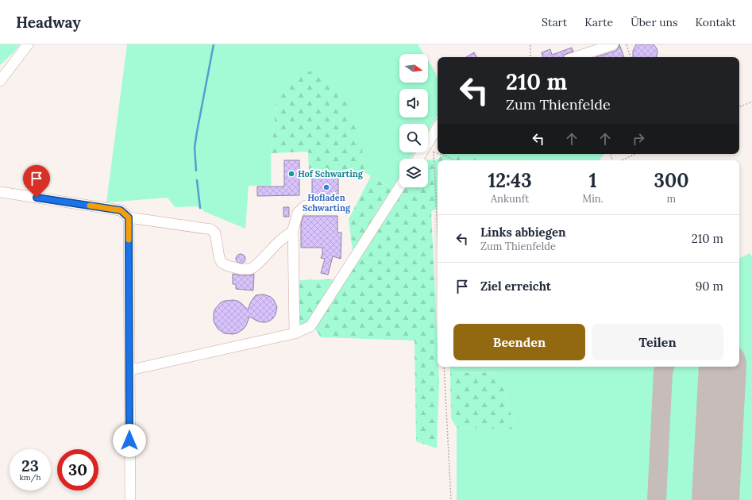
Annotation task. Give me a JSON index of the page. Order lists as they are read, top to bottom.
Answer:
{
  "places": ["Hof Schwarting", "Hofladen Schwarting"],
  "north": "right",
  "page": {
    "header": "Headway",
    "nav": [
      "Start",
      "Karte",
      "Über uns",
      "Kontakt"
    ],
    "turn": ["210 m", "Zum Thienfelde"],
    "eta": [
      "12:43",
      "Ankunft",
      "1",
      "Min.",
      "300",
      "m"
    ],
    "list": [
      {
        "name": "Links abbiegen",
        "note": "Zum Thienfelde",
        "value": "210 m"
      },
      {
        "name": "Ziel erreicht",
        "value": "90 m"
      }
    ],
    "buttons": ["Beenden", "Teilen"],
    "speed": "23 km/h",
    "limit": "30"
  }
}
